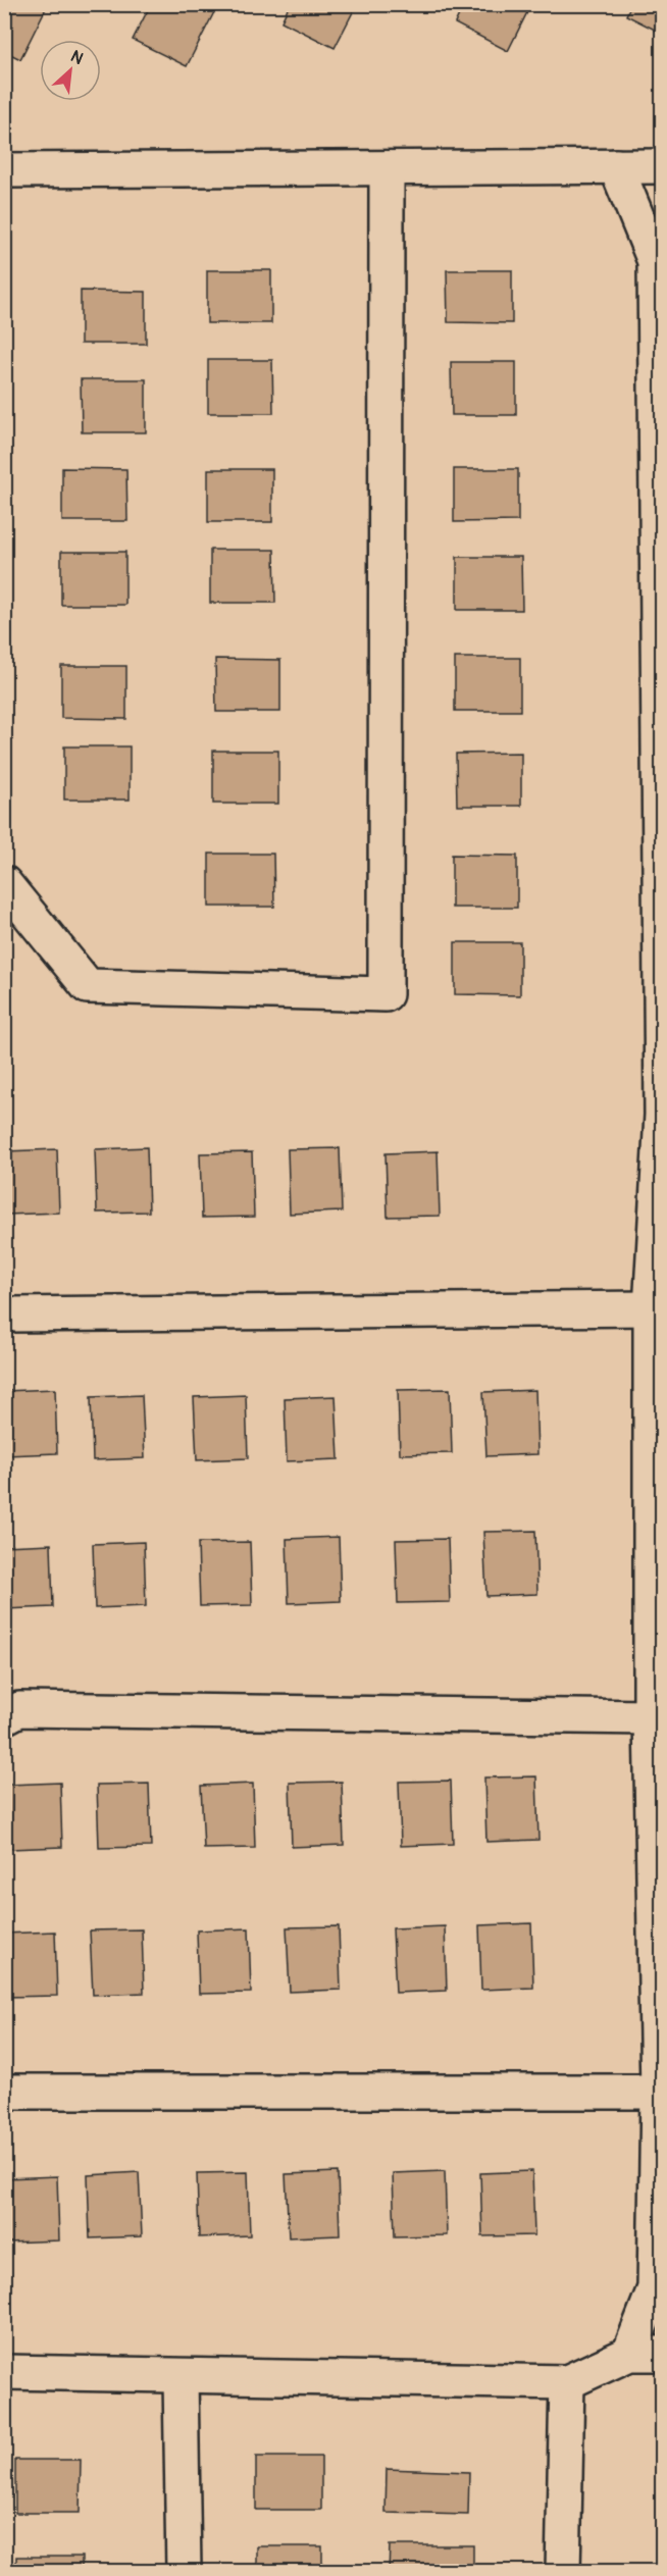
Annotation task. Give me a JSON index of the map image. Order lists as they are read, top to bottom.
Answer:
{
  "north": "top right"
}
